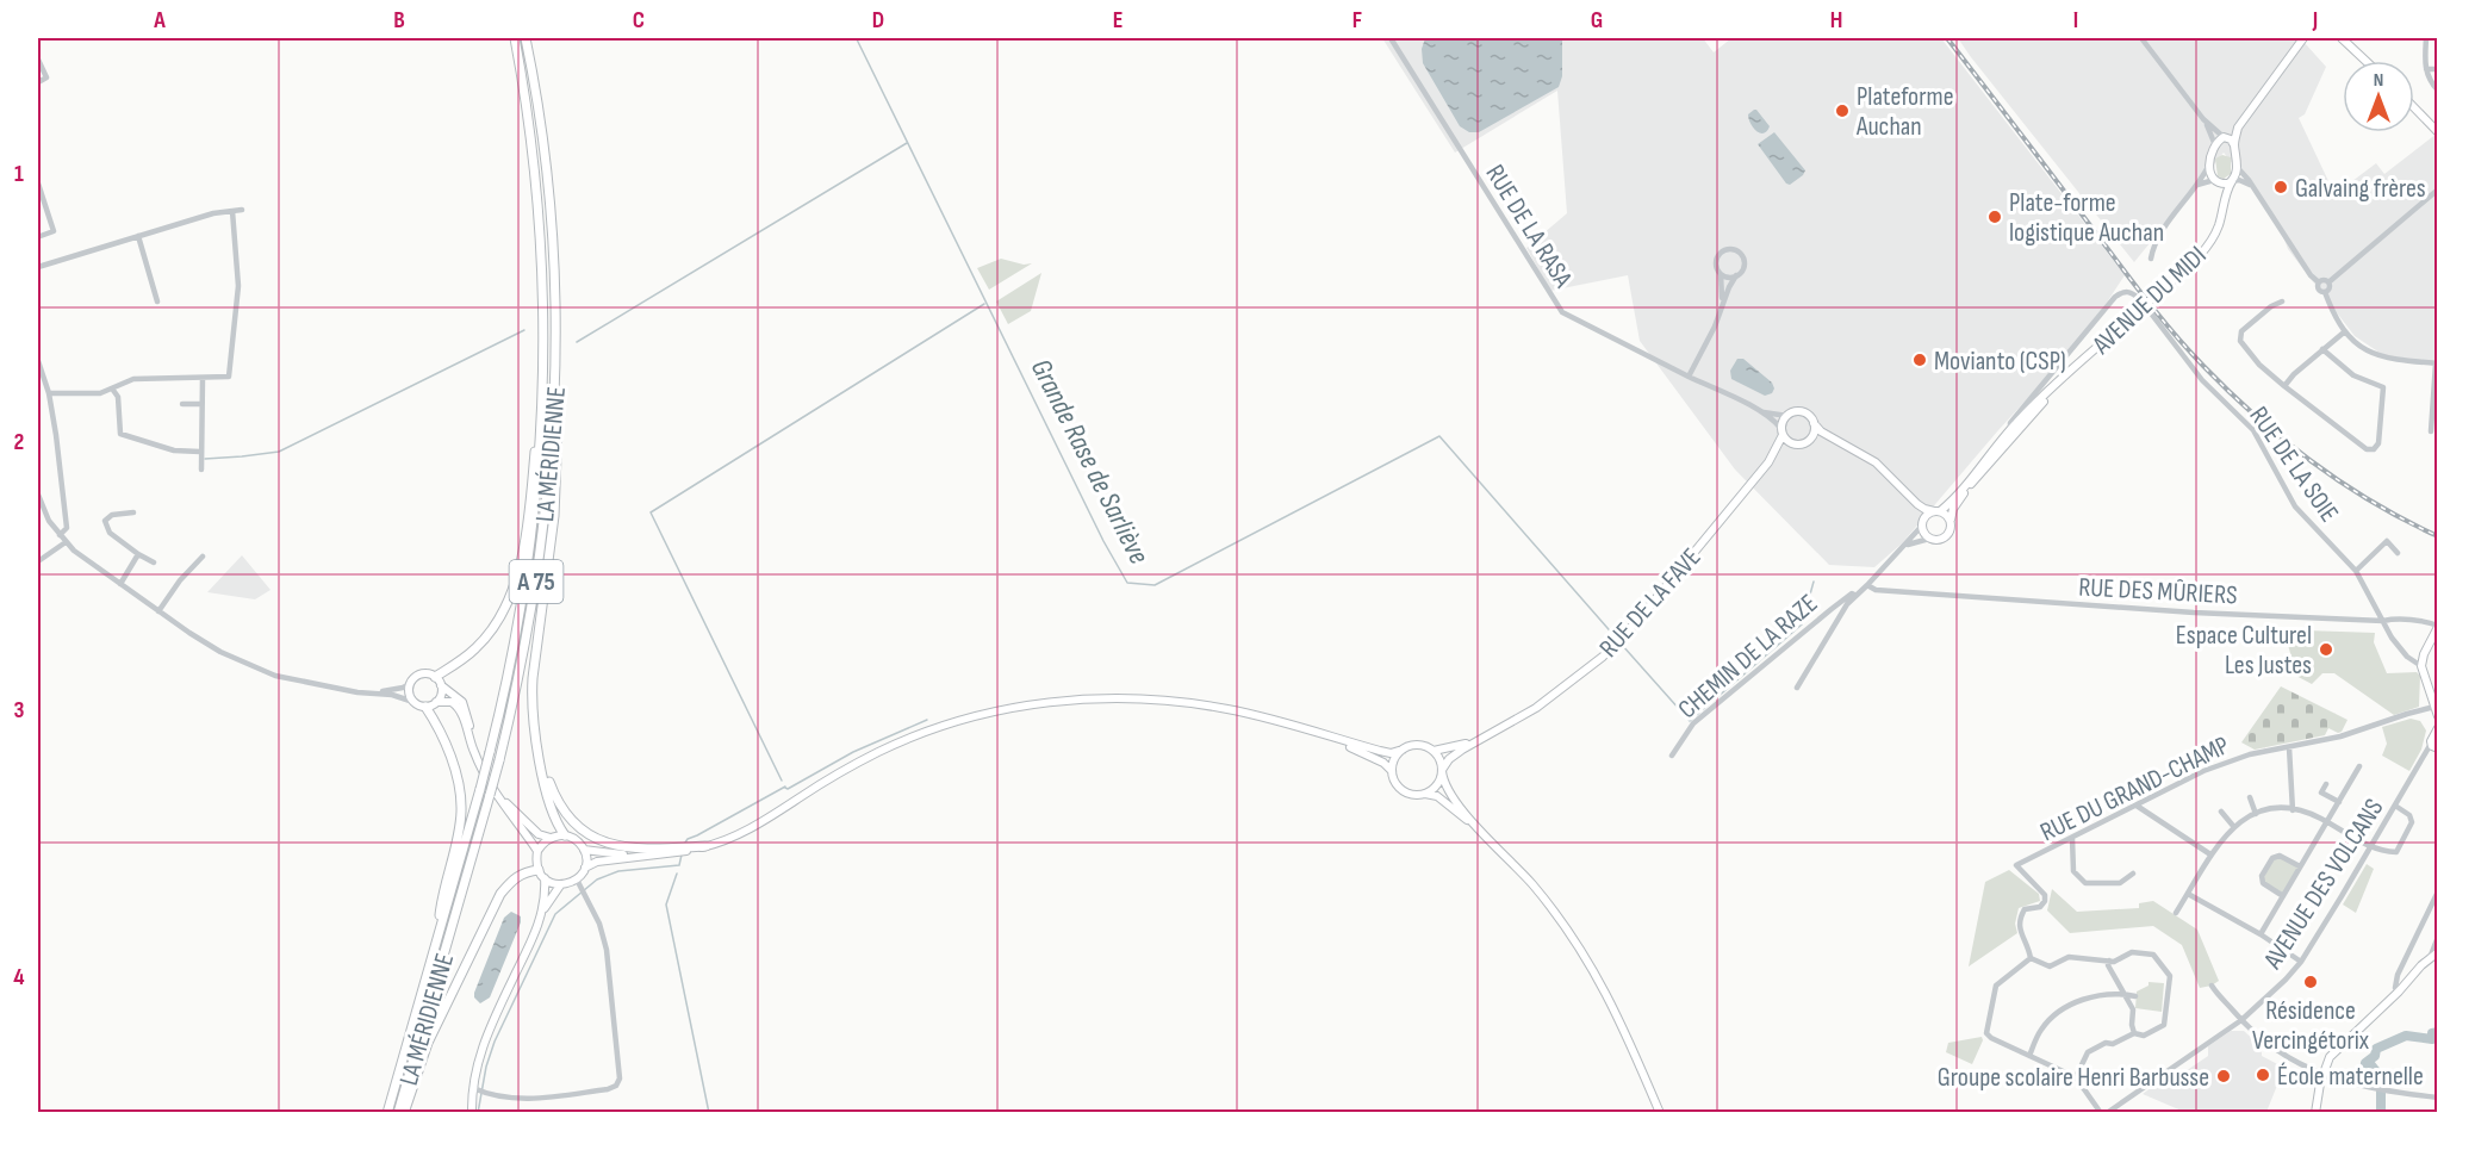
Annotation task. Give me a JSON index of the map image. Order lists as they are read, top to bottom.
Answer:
{
  "streets": {
    "highway": ["LA MÉRIDIENNE", "A 75"],
    "main road": ["AVENUE DU MIDI", "RUE DE LA FAVE"],
    "street": [
      "RUE DE LA RASA",
      "RUE DE LA SOIE",
      "RUE DES MÛRIERS",
      "CHEMIN DE LA RAZE",
      "RUE DU GRAND-CHAMP",
      "AVENUE DES VOLCANS"
    ]
  },
  "crossings": [
    ["AVENUE DU MIDI", "RUE DE LA SOIE"],
    ["RUE DE LA SOIE", "RUE DES MÛRIERS"],
    ["RUE DES MÛRIERS", "CHEMIN DE LA RAZE"]
  ],
  "water": ["Grande Rase de Sarliève"],
  "places": [
    "Plateforme Auchan",
    "Galvaing frères",
    "Plate-forme logistique Auchan",
    "Movianto (CSP)",
    "Espace Culturel Les Justes",
    "Résidence Vercingétorix",
    "École maternelle",
    "Groupe scolaire Henri Barbusse"
  ],
  "north": "top",
  "grid": {
    "columns": [
      "A",
      "B",
      "C",
      "D",
      "E",
      "F",
      "G",
      "H",
      "I",
      "J"
    ],
    "rows": [
      "1",
      "2",
      "3",
      "4"
    ]
  }
}
